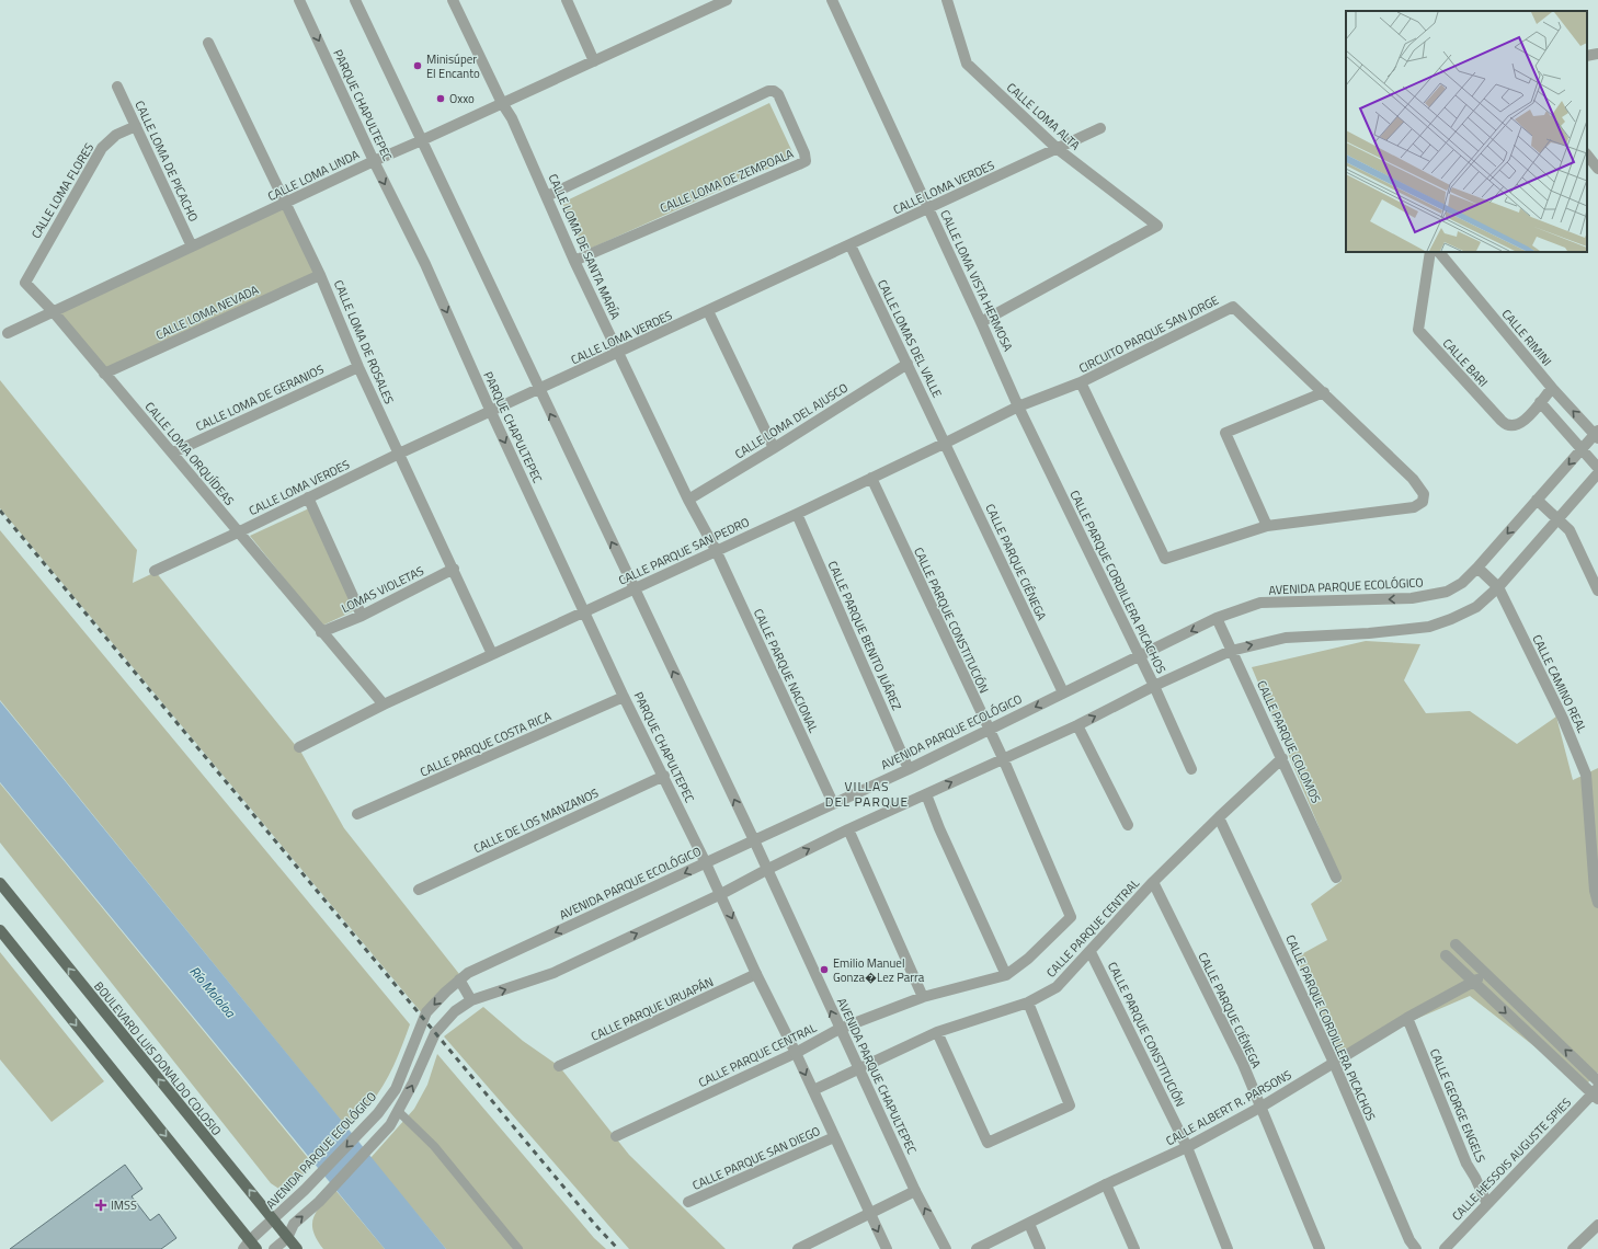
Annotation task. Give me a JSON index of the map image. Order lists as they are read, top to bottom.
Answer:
{
  "streets": {
    "main road": ["BOULEVARD LUIS DONALDO COLOSIO"],
    "street": [
      "PARQUE CHAPULTEPEC",
      "CALLE LOMA ALTA",
      "CALLE LOMA DE PICACHO",
      "CALLE LOMA LINDA",
      "CALLE LOMA DE ZEMPOALA",
      "CALLE LOMA VERDES",
      "CALLE LOMA FLORES",
      "CALLE LOMA DE SANTA MARÍA",
      "CALLE LOMA VISTA HERMOSA",
      "CALLE LOMA NEVADA",
      "CIRCUITO PARQUE SAN JORGE",
      "CALLE RIMINI",
      "CALLE LOMAS DEL VALLE",
      "CALLE LOMA DE ROSALES",
      "CALLE BARI",
      "CALLE LOMA DE GERANIOS",
      "CALLE LOMA DEL AJUSCO",
      "CALLE LOMA ORQUÍDEAS",
      "CALLE PARQUE SAN PEDRO",
      "CALLE PARQUE CIÉNEGA",
      "CALLE PARQUE CORDILLERA PICACHOS",
      "AVENIDA PARQUE ECOLÓGICO",
      "LOMAS VIOLETAS",
      "CALLE PARQUE CONSTITUCIÓN",
      "CALLE PARQUE BENITO JUÁREZ",
      "CALLE PARQUE NACIONAL",
      "CALLE CAMINO REAL",
      "CALLE PARQUE COLOMOS",
      "CALLE PARQUE COSTA RICA",
      "CALLE DE LOS MANZANOS",
      "CALLE PARQUE CENTRAL",
      "CALLE PARQUE URUAPÁN",
      "AVENIDA PARQUE CHAPULTEPEC",
      "CALLE GEORGE ENGELS",
      "CALLE ALBERT R. PARSONS",
      "CALLE PARQUE SAN DIEGO",
      "CALLE HESSOIS AUGUSTE SPIES"
    ]
  },
  "crossings": [
    ["PARQUE CHAPULTEPEC", "CALLE LOMA LINDA"],
    ["PARQUE CHAPULTEPEC", "CALLE LOMA VERDES"],
    ["PARQUE CHAPULTEPEC", "CALLE PARQUE SAN PEDRO"],
    ["PARQUE CHAPULTEPEC", "AVENIDA PARQUE ECOLÓGICO"],
    ["PARQUE CHAPULTEPEC", "CALLE PARQUE COSTA RICA"],
    ["PARQUE CHAPULTEPEC", "CALLE DE LOS MANZANOS"],
    ["CALLE LOMA ALTA", "CALLE LOMA VERDES"],
    ["CALLE LOMA ALTA", "CALLE LOMA VISTA HERMOSA"],
    ["CALLE LOMA DE PICACHO", "CALLE LOMA LINDA"],
    ["CALLE LOMA DE PICACHO", "CALLE LOMA FLORES"],
    ["CALLE LOMA LINDA", "CALLE LOMA DE SANTA MARÍA"],
    ["CALLE LOMA LINDA", "CALLE LOMA DE ROSALES"],
    ["CALLE LOMA LINDA", "CALLE LOMA ORQUÍDEAS"],
    ["CALLE LOMA DE ZEMPOALA", "CALLE LOMA DE SANTA MARÍA"],
    ["CALLE LOMA VERDES", "CALLE LOMA DE SANTA MARÍA"],
    ["CALLE LOMA VERDES", "CALLE LOMA VISTA HERMOSA"],
    ["CALLE LOMA VERDES", "CALLE LOMAS DEL VALLE"],
    ["CALLE LOMA VERDES", "CALLE LOMA DE ROSALES"],
    ["CALLE LOMA VERDES", "CALLE LOMA ORQUÍDEAS"],
    ["CALLE LOMA FLORES", "CALLE LOMA ORQUÍDEAS"],
    ["CALLE LOMA DE SANTA MARÍA", "CALLE LOMA DEL AJUSCO"],
    ["CALLE LOMA DE SANTA MARÍA", "CALLE PARQUE SAN PEDRO"],
    ["CALLE LOMA DE SANTA MARÍA", "CALLE PARQUE NACIONAL"],
    ["CALLE LOMA VISTA HERMOSA", "CALLE PARQUE SAN PEDRO"],
    ["CALLE LOMA VISTA HERMOSA", "CALLE PARQUE CORDILLERA PICACHOS"],
    ["CALLE LOMA NEVADA", "CALLE LOMA DE ROSALES"],
    ["CALLE LOMA NEVADA", "CALLE LOMA ORQUÍDEAS"],
    ["CIRCUITO PARQUE SAN JORGE", "CALLE PARQUE SAN PEDRO"],
    ["CALLE RIMINI", "CALLE BARI"],
    ["CALLE RIMINI", "AVENIDA PARQUE ECOLÓGICO"],
    ["CALLE LOMAS DEL VALLE", "CALLE LOMA DEL AJUSCO"],
    ["CALLE LOMAS DEL VALLE", "CALLE PARQUE SAN PEDRO"],
    ["CALLE LOMAS DEL VALLE", "CALLE PARQUE CIÉNEGA"],
    ["CALLE LOMA DE ROSALES", "CALLE LOMA DE GERANIOS"],
    ["CALLE LOMA DE ROSALES", "CALLE PARQUE SAN PEDRO"],
    ["CALLE LOMA DE ROSALES", "LOMAS VIOLETAS"],
    ["CALLE LOMA DE GERANIOS", "CALLE LOMA ORQUÍDEAS"],
    ["CALLE LOMA ORQUÍDEAS", "CALLE PARQUE SAN PEDRO"],
    ["CALLE LOMA ORQUÍDEAS", "LOMAS VIOLETAS"],
    ["CALLE PARQUE SAN PEDRO", "CALLE PARQUE CIÉNEGA"],
    ["CALLE PARQUE SAN PEDRO", "CALLE PARQUE CORDILLERA PICACHOS"],
    ["CALLE PARQUE SAN PEDRO", "CALLE PARQUE CONSTITUCIÓN"],
    ["CALLE PARQUE SAN PEDRO", "CALLE PARQUE BENITO JUÁREZ"],
    ["CALLE PARQUE SAN PEDRO", "CALLE PARQUE NACIONAL"],
    ["CALLE PARQUE CIÉNEGA", "AVENIDA PARQUE ECOLÓGICO"],
    ["CALLE PARQUE CIÉNEGA", "CALLE PARQUE CENTRAL"],
    ["CALLE PARQUE CIÉNEGA", "CALLE ALBERT R. PARSONS"],
    ["CALLE PARQUE CORDILLERA PICACHOS", "AVENIDA PARQUE ECOLÓGICO"],
    ["CALLE PARQUE CORDILLERA PICACHOS", "CALLE PARQUE CENTRAL"],
    ["CALLE PARQUE CORDILLERA PICACHOS", "CALLE ALBERT R. PARSONS"],
    ["AVENIDA PARQUE ECOLÓGICO", "CALLE PARQUE CONSTITUCIÓN"],
    ["AVENIDA PARQUE ECOLÓGICO", "CALLE PARQUE BENITO JUÁREZ"],
    ["AVENIDA PARQUE ECOLÓGICO", "CALLE PARQUE NACIONAL"],
    ["AVENIDA PARQUE ECOLÓGICO", "CALLE CAMINO REAL"],
    ["AVENIDA PARQUE ECOLÓGICO", "CALLE PARQUE COLOMOS"],
    ["AVENIDA PARQUE ECOLÓGICO", "BOULEVARD LUIS DONALDO COLOSIO"],
    ["AVENIDA PARQUE ECOLÓGICO", "AVENIDA PARQUE CHAPULTEPEC"],
    ["CALLE PARQUE CONSTITUCIÓN", "CALLE PARQUE CENTRAL"],
    ["CALLE PARQUE CONSTITUCIÓN", "CALLE ALBERT R. PARSONS"],
    ["CALLE PARQUE COLOMOS", "CALLE PARQUE CENTRAL"],
    ["CALLE PARQUE CENTRAL", "AVENIDA PARQUE CHAPULTEPEC"],
    ["CALLE GEORGE ENGELS", "CALLE ALBERT R. PARSONS"],
    ["CALLE GEORGE ENGELS", "CALLE HESSOIS AUGUSTE SPIES"]
  ],
  "districts": ["VILLAS DEL PARQUE"],
  "water": ["Río Mololoa"],
  "places": {
    "other": ["Minisúper El Encanto", "Oxxo", "Emilio Manuel Gonza�Lez Parra"],
    "health": ["IMSS"]
  }
}
